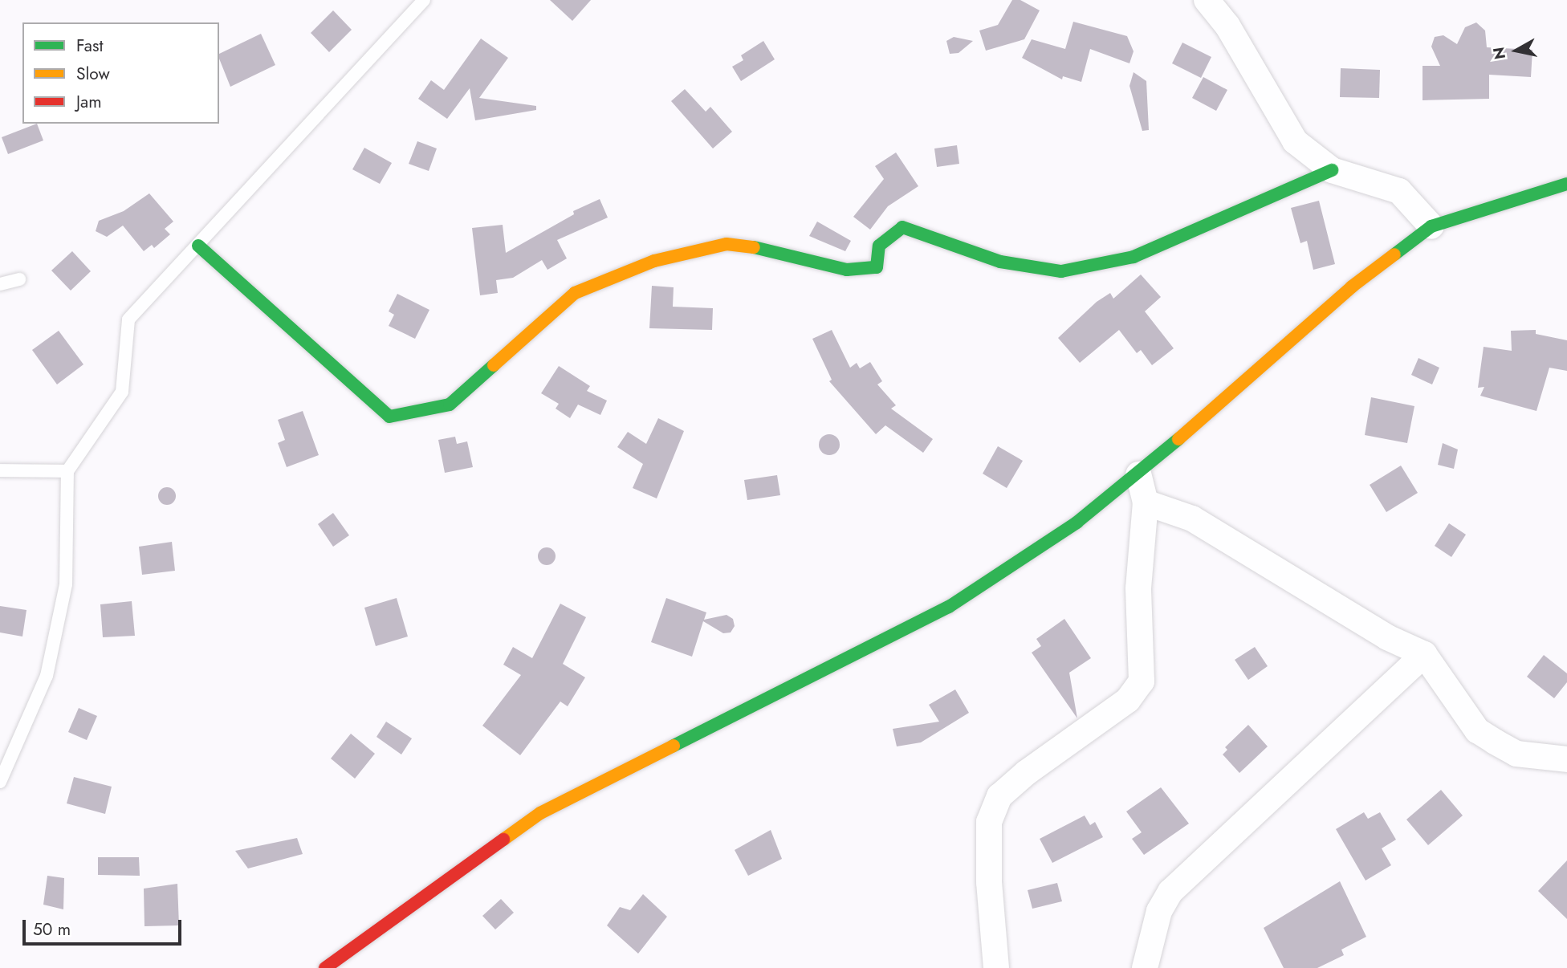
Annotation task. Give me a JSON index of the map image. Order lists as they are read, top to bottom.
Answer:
{
  "legend": ["Fast", "Slow", "Jam"],
  "scale_bar": "50 m",
  "north": "left"
}
